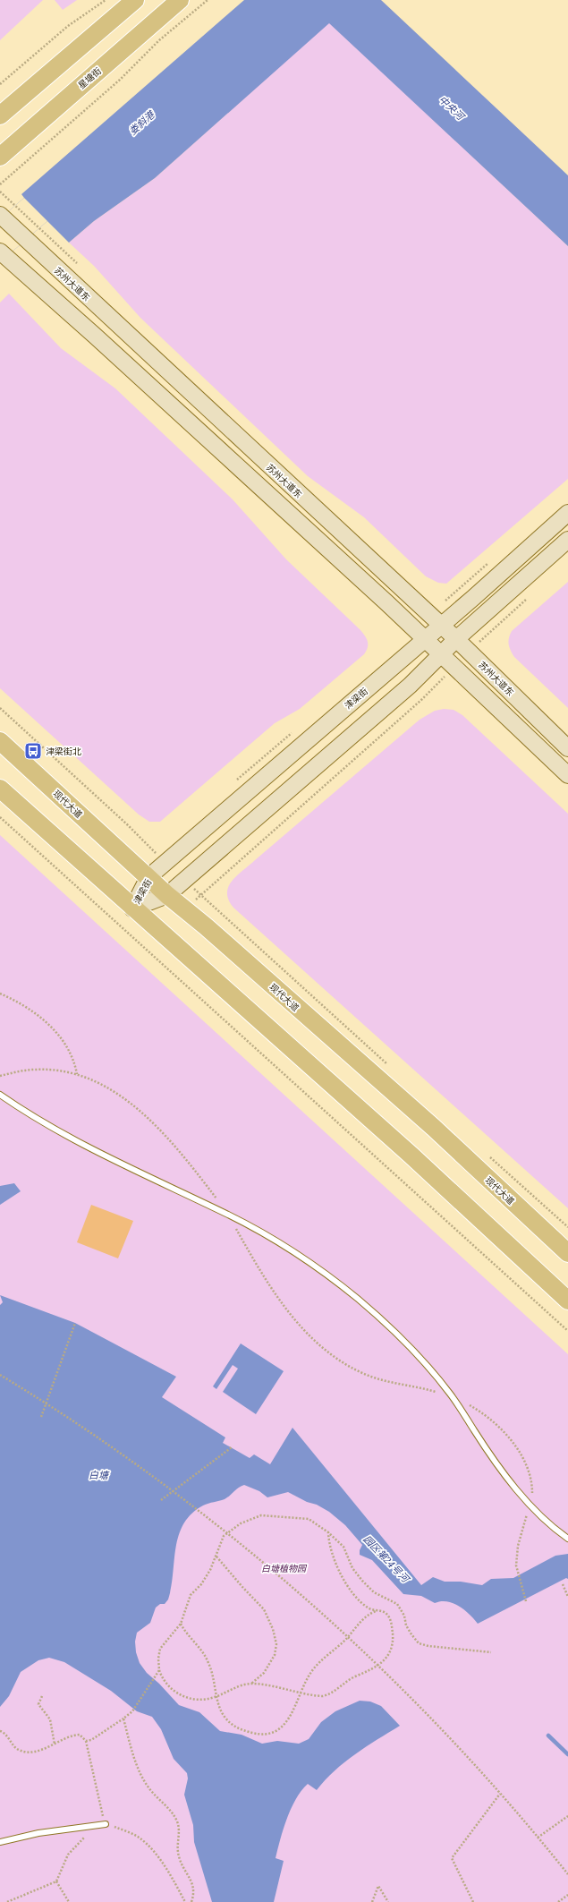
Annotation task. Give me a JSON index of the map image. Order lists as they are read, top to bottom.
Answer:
{
  "streets": {
    "main road": [
      "星塘街",
      "苏州大道东",
      "津梁街",
      "现代大道"
    ]
  },
  "crossings": [
    ["苏州大道东", "津梁街"],
    ["津梁街", "现代大道"]
  ],
  "water": [
    "中央河",
    "娄斜港",
    "白塘",
    "园区第24号河"
  ],
  "parks": ["白塘植物园"],
  "places": {
    "bus stop": ["津梁街北"]
  }
}
